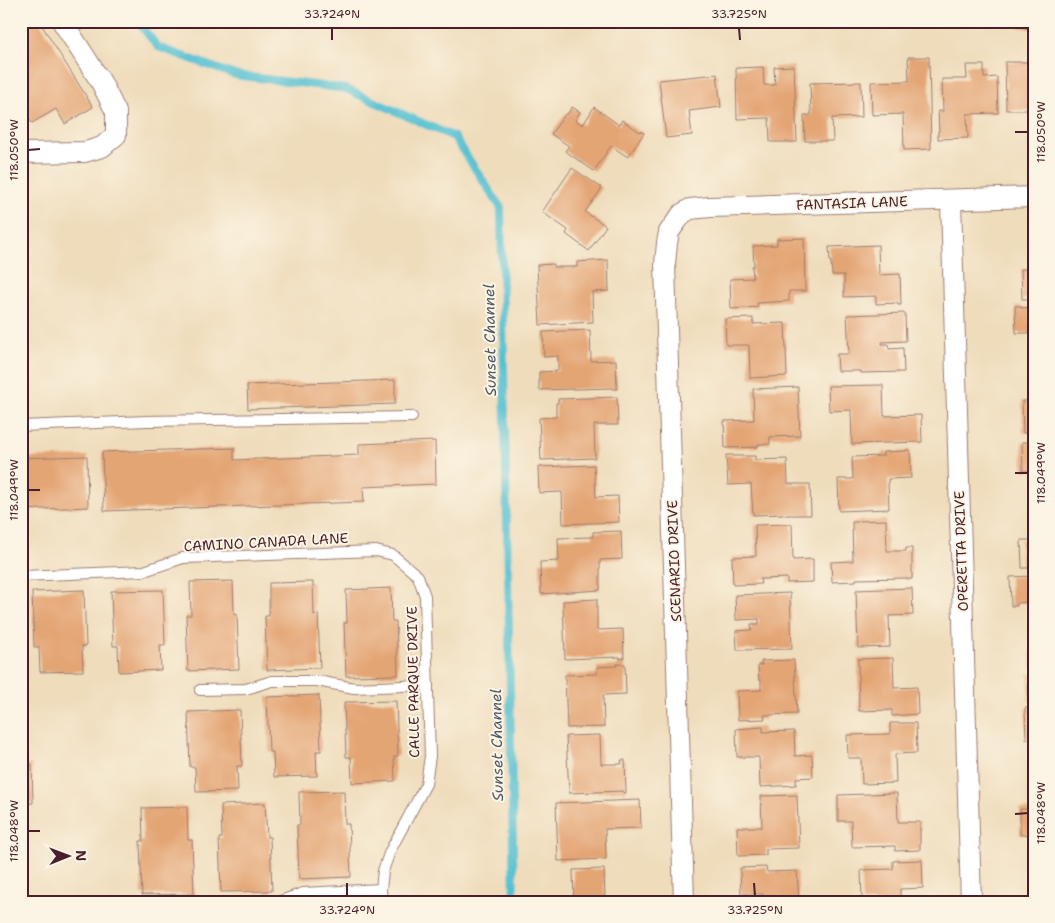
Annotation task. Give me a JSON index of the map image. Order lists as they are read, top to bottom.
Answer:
{
  "streets": {
    "street": ["FANTASIA LANE", "OPERETTA DRIVE", "SCENARIO DRIVE"],
    "lane": ["CAMINO CANADA LANE", "CALLE PARQUE DRIVE"]
  },
  "crossings": [
    ["FANTASIA LANE", "OPERETTA DRIVE"],
    ["FANTASIA LANE", "SCENARIO DRIVE"],
    ["CAMINO CANADA LANE", "CALLE PARQUE DRIVE"]
  ],
  "water": ["Sunset Channel"],
  "north": "right",
  "coordinates": [
    "33.724°N",
    "33.725°N",
    "118.050°W",
    "118.049°W",
    "118.048°W"
  ]
}
